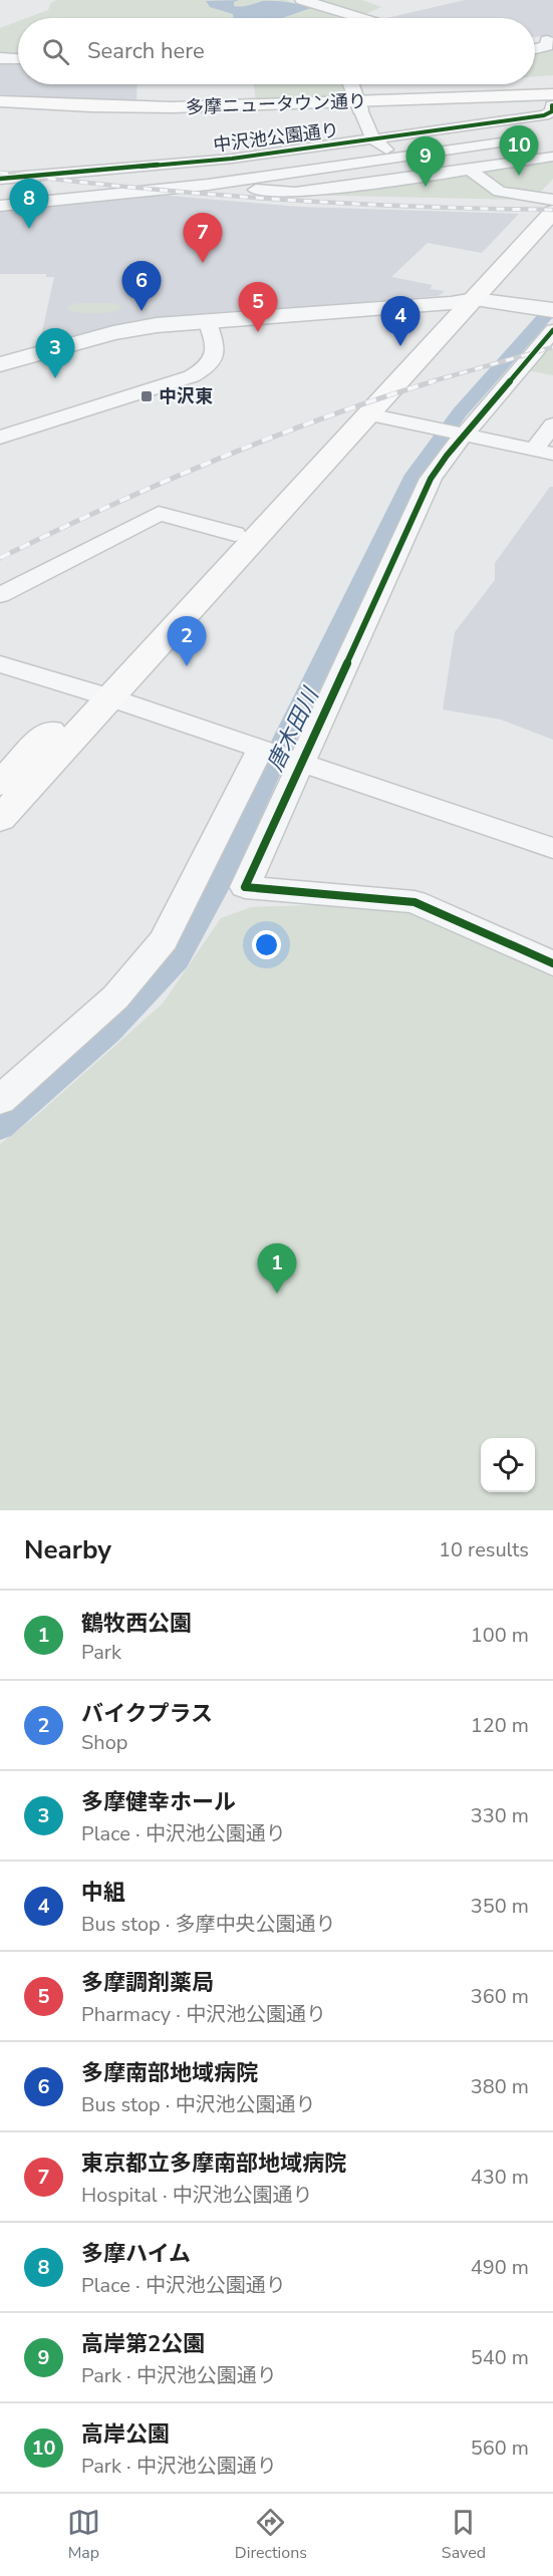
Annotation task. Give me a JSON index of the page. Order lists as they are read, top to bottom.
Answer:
{
  "streets": {
    "main road": ["多摩ニュータウン通り"],
    "street": ["中沢池公園通り"]
  },
  "crossings": [
    ["多摩ニュータウン通り", "中沢池公園通り"]
  ],
  "water": ["唐木田川"],
  "places": {
    "transit": ["中沢東"]
  },
  "page": {
    "search": "Search here",
    "pins": [
      "10",
      "9",
      "8",
      "7",
      "6",
      "5",
      "4",
      "3",
      "2",
      "1"
    ],
    "heading": ["Nearby", "10 results"],
    "list": [
      {
        "mark": "1",
        "name": "鶴牧西公園",
        "note": "Park",
        "value": "100 m"
      },
      {
        "mark": "2",
        "name": "バイクプラス",
        "note": "Shop",
        "value": "120 m"
      },
      {
        "mark": "3",
        "name": "多摩健幸ホール",
        "note": "Place · 中沢池公園通り",
        "value": "330 m"
      },
      {
        "mark": "4",
        "name": "中組",
        "note": "Bus stop · 多摩中央公園通り",
        "value": "350 m"
      },
      {
        "mark": "5",
        "name": "多摩調剤薬局",
        "note": "Pharmacy · 中沢池公園通り",
        "value": "360 m"
      },
      {
        "mark": "6",
        "name": "多摩南部地域病院",
        "note": "Bus stop · 中沢池公園通り",
        "value": "380 m"
      },
      {
        "mark": "7",
        "name": "東京都立多摩南部地域病院",
        "note": "Hospital · 中沢池公園通り",
        "value": "430 m"
      },
      {
        "mark": "8",
        "name": "多摩ハイム",
        "note": "Place · 中沢池公園通り",
        "value": "490 m"
      },
      {
        "mark": "9",
        "name": "高岸第2公園",
        "note": "Park · 中沢池公園通り",
        "value": "540 m"
      },
      {
        "mark": "10",
        "name": "高岸公園",
        "note": "Park · 中沢池公園通り",
        "value": "560 m"
      }
    ],
    "nav": ["Map", "Directions", "Saved"]
  }
}
